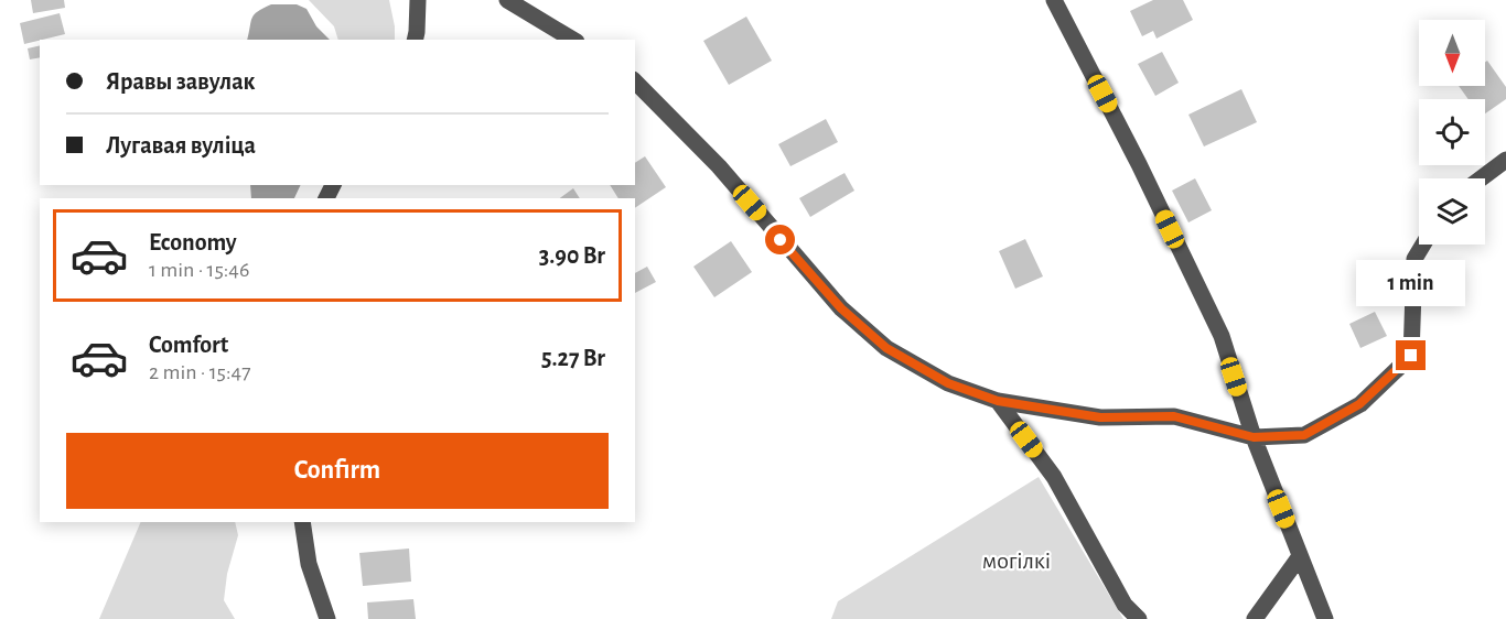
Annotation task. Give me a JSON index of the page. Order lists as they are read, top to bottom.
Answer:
{
  "parks": ["могілкі"],
  "north": "bottom",
  "page": {
    "banner": ["Яравы завулак", "Лугавая вуліца"],
    "list": [
      {
        "name": "Economy",
        "note": "1 min · 15:46",
        "value": "3.90 Br"
      },
      {
        "name": "Comfort",
        "note": "2 min · 15:47",
        "value": "5.27 Br"
      }
    ],
    "bubble": "1 min",
    "buttons": "Confirm"
  }
}
